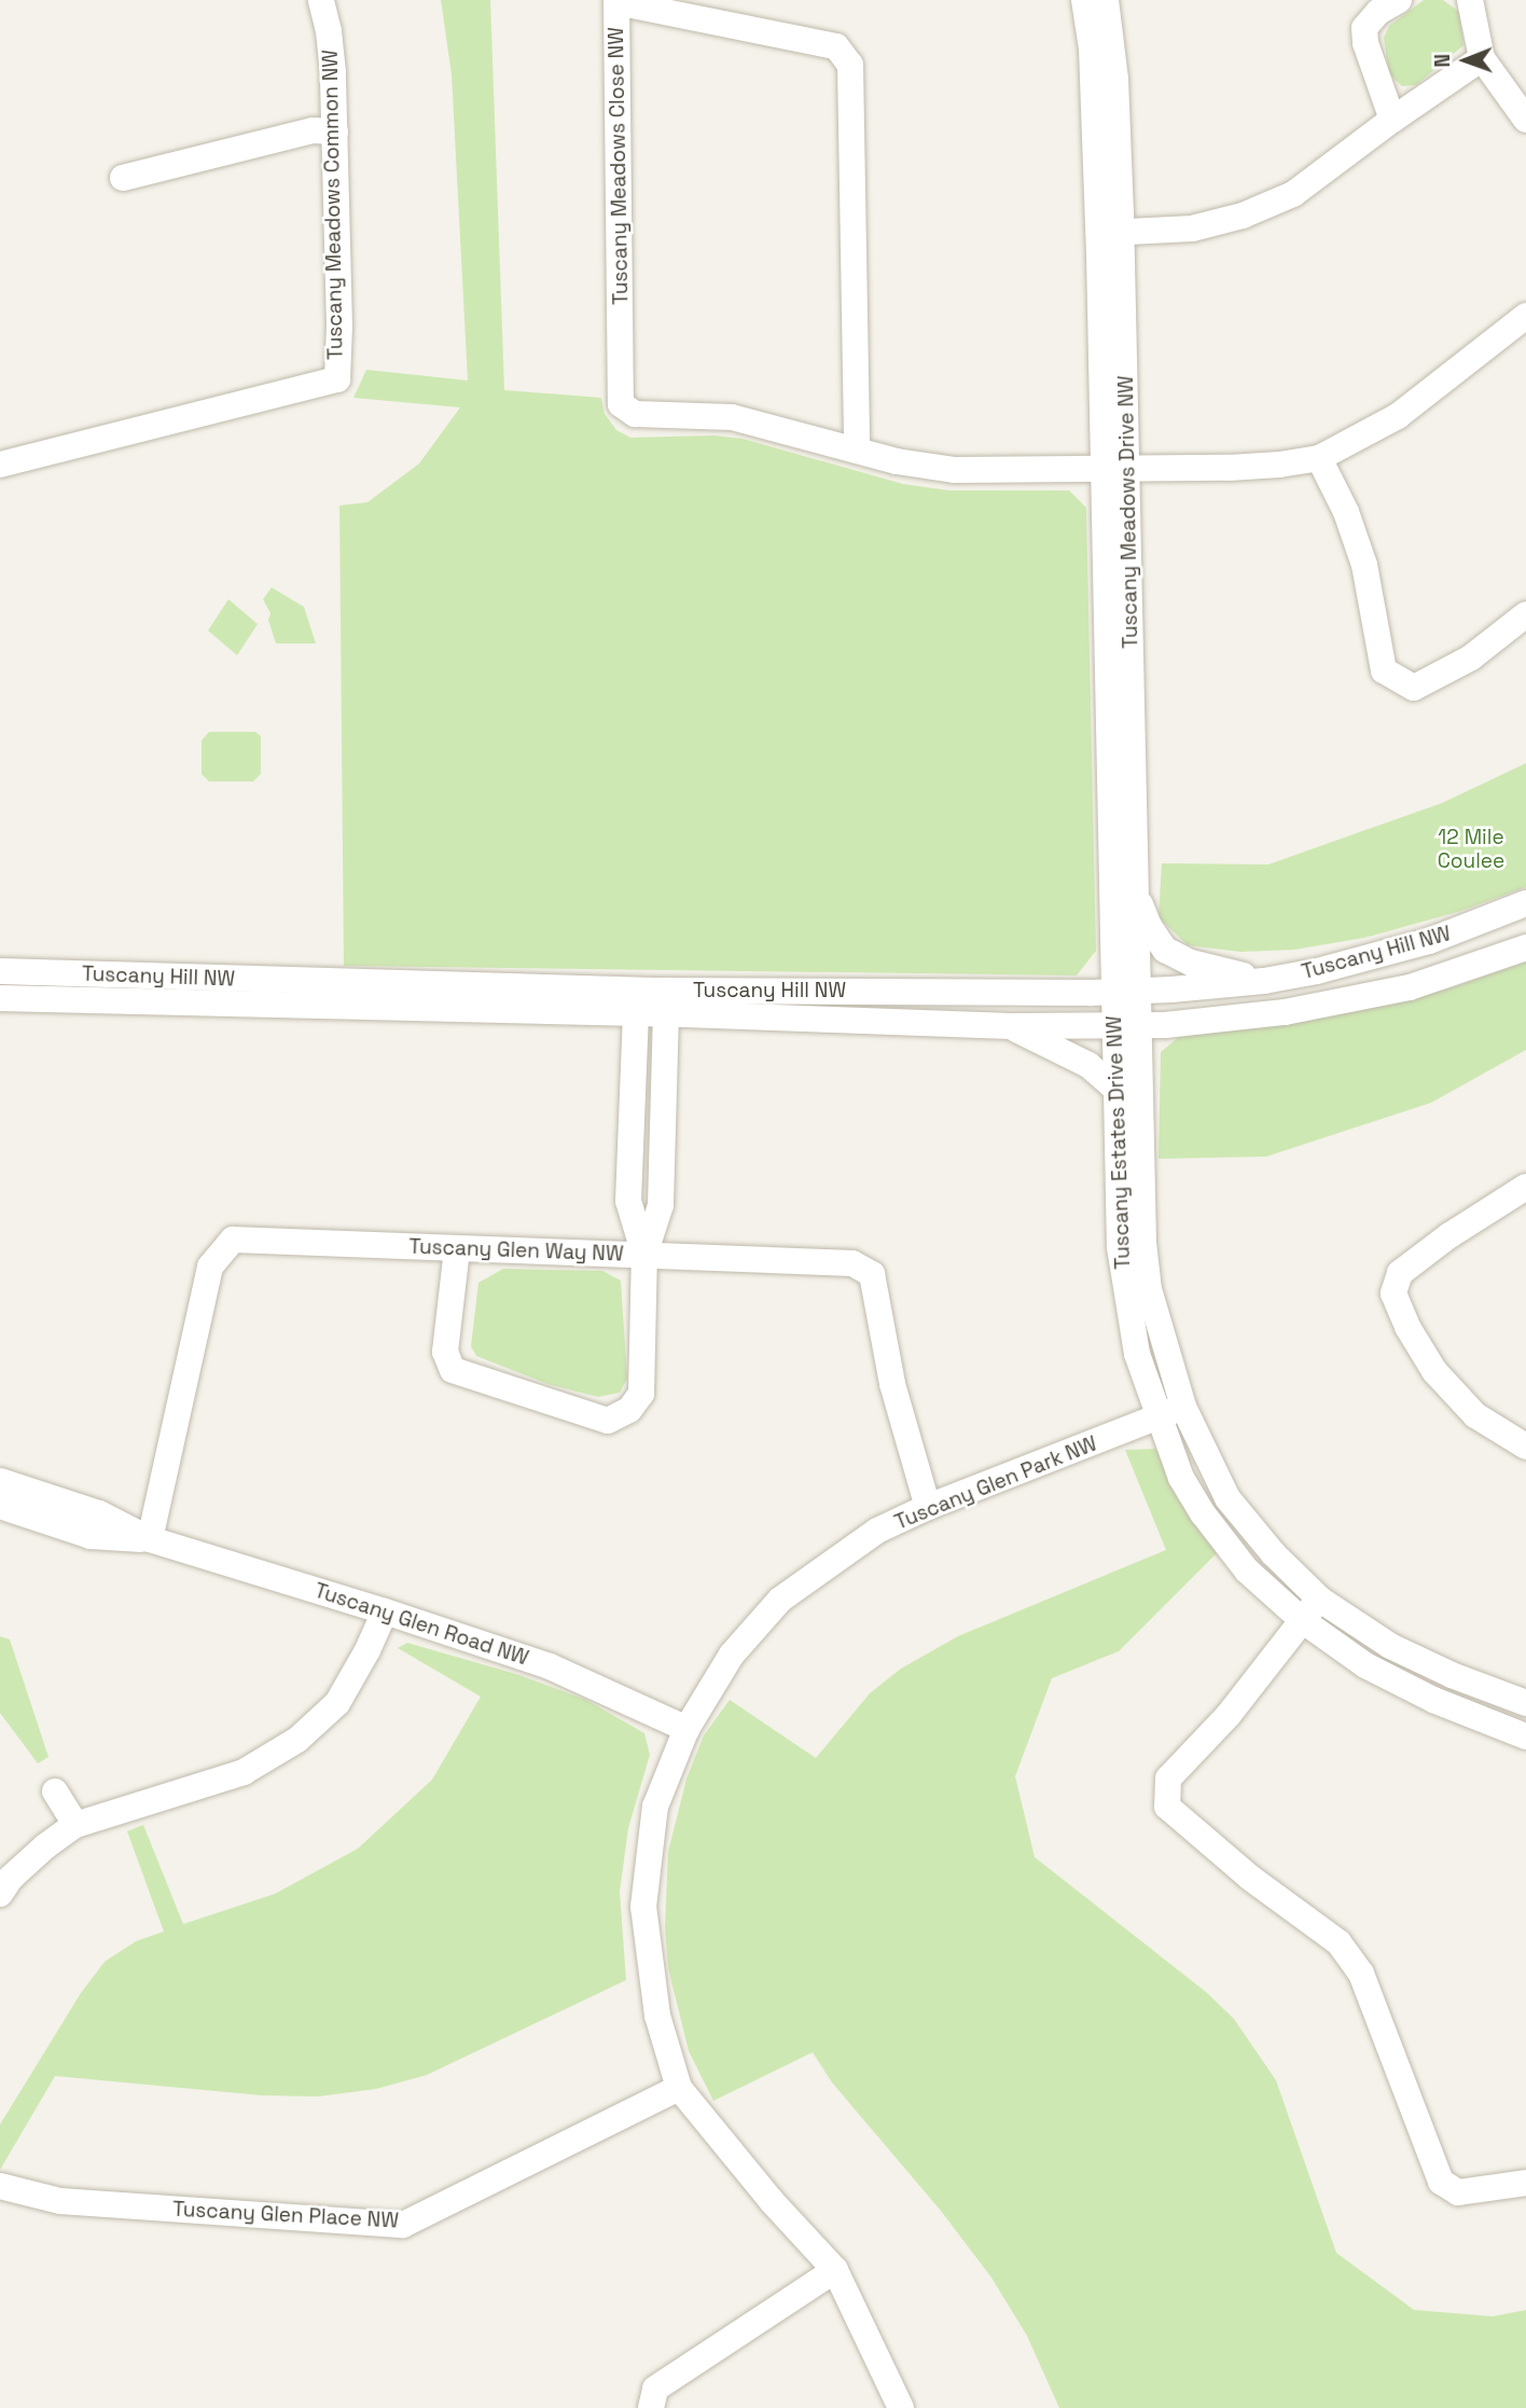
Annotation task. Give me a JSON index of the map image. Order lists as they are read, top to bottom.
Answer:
{
  "streets": {
    "street": [
      "Tuscany Meadows Close NW",
      "Tuscany Meadows Common NW",
      "Tuscany Meadows Drive NW",
      "Tuscany Hill NW",
      "Tuscany Estates Drive NW",
      "Tuscany Glen Way NW",
      "Tuscany Glen Park NW",
      "Tuscany Glen Road NW",
      "Tuscany Glen Place NW"
    ]
  },
  "crossings": [
    ["Tuscany Meadows Close NW", "Tuscany Meadows Drive NW"],
    ["Tuscany Meadows Drive NW", "Tuscany Hill NW"],
    ["Tuscany Meadows Drive NW", "Tuscany Estates Drive NW"],
    ["Tuscany Hill NW", "Tuscany Estates Drive NW"],
    ["Tuscany Estates Drive NW", "Tuscany Glen Park NW"],
    ["Tuscany Glen Way NW", "Tuscany Glen Park NW"],
    ["Tuscany Glen Way NW", "Tuscany Glen Road NW"],
    ["Tuscany Glen Park NW", "Tuscany Glen Road NW"],
    ["Tuscany Glen Park NW", "Tuscany Glen Place NW"]
  ],
  "parks": ["12 Mile Coulee"],
  "north": "left"
}
